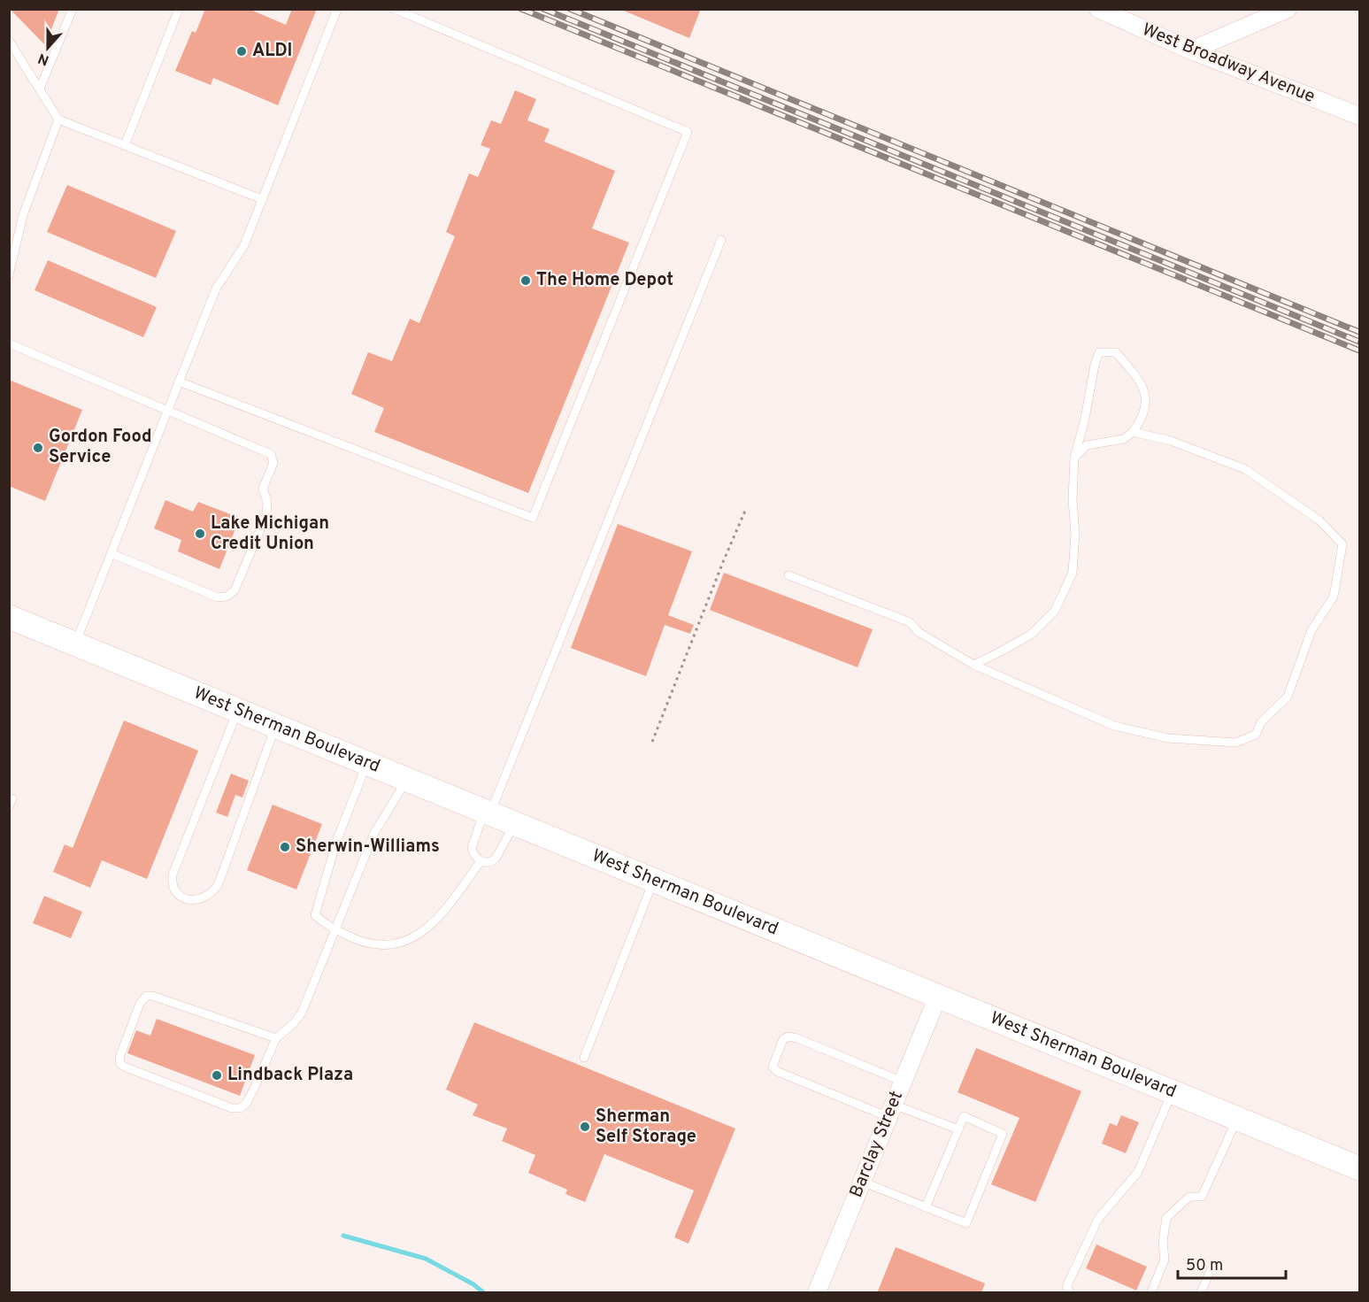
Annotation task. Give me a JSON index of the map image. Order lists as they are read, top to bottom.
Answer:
{
  "streets": {
    "main road": ["West Sherman Boulevard"],
    "street": ["West Broadway Avenue", "Barclay Street"]
  },
  "crossings": [
    ["West Sherman Boulevard", "Barclay Street"]
  ],
  "places": [
    "ALDI",
    "The Home Depot",
    "Gordon Food Service",
    "Lake Michigan Credit Union",
    "Sherwin-Williams",
    "Lindback Plaza",
    "Sherman Self Storage"
  ],
  "scale_bar": "50 m",
  "north": "bottom"
}
